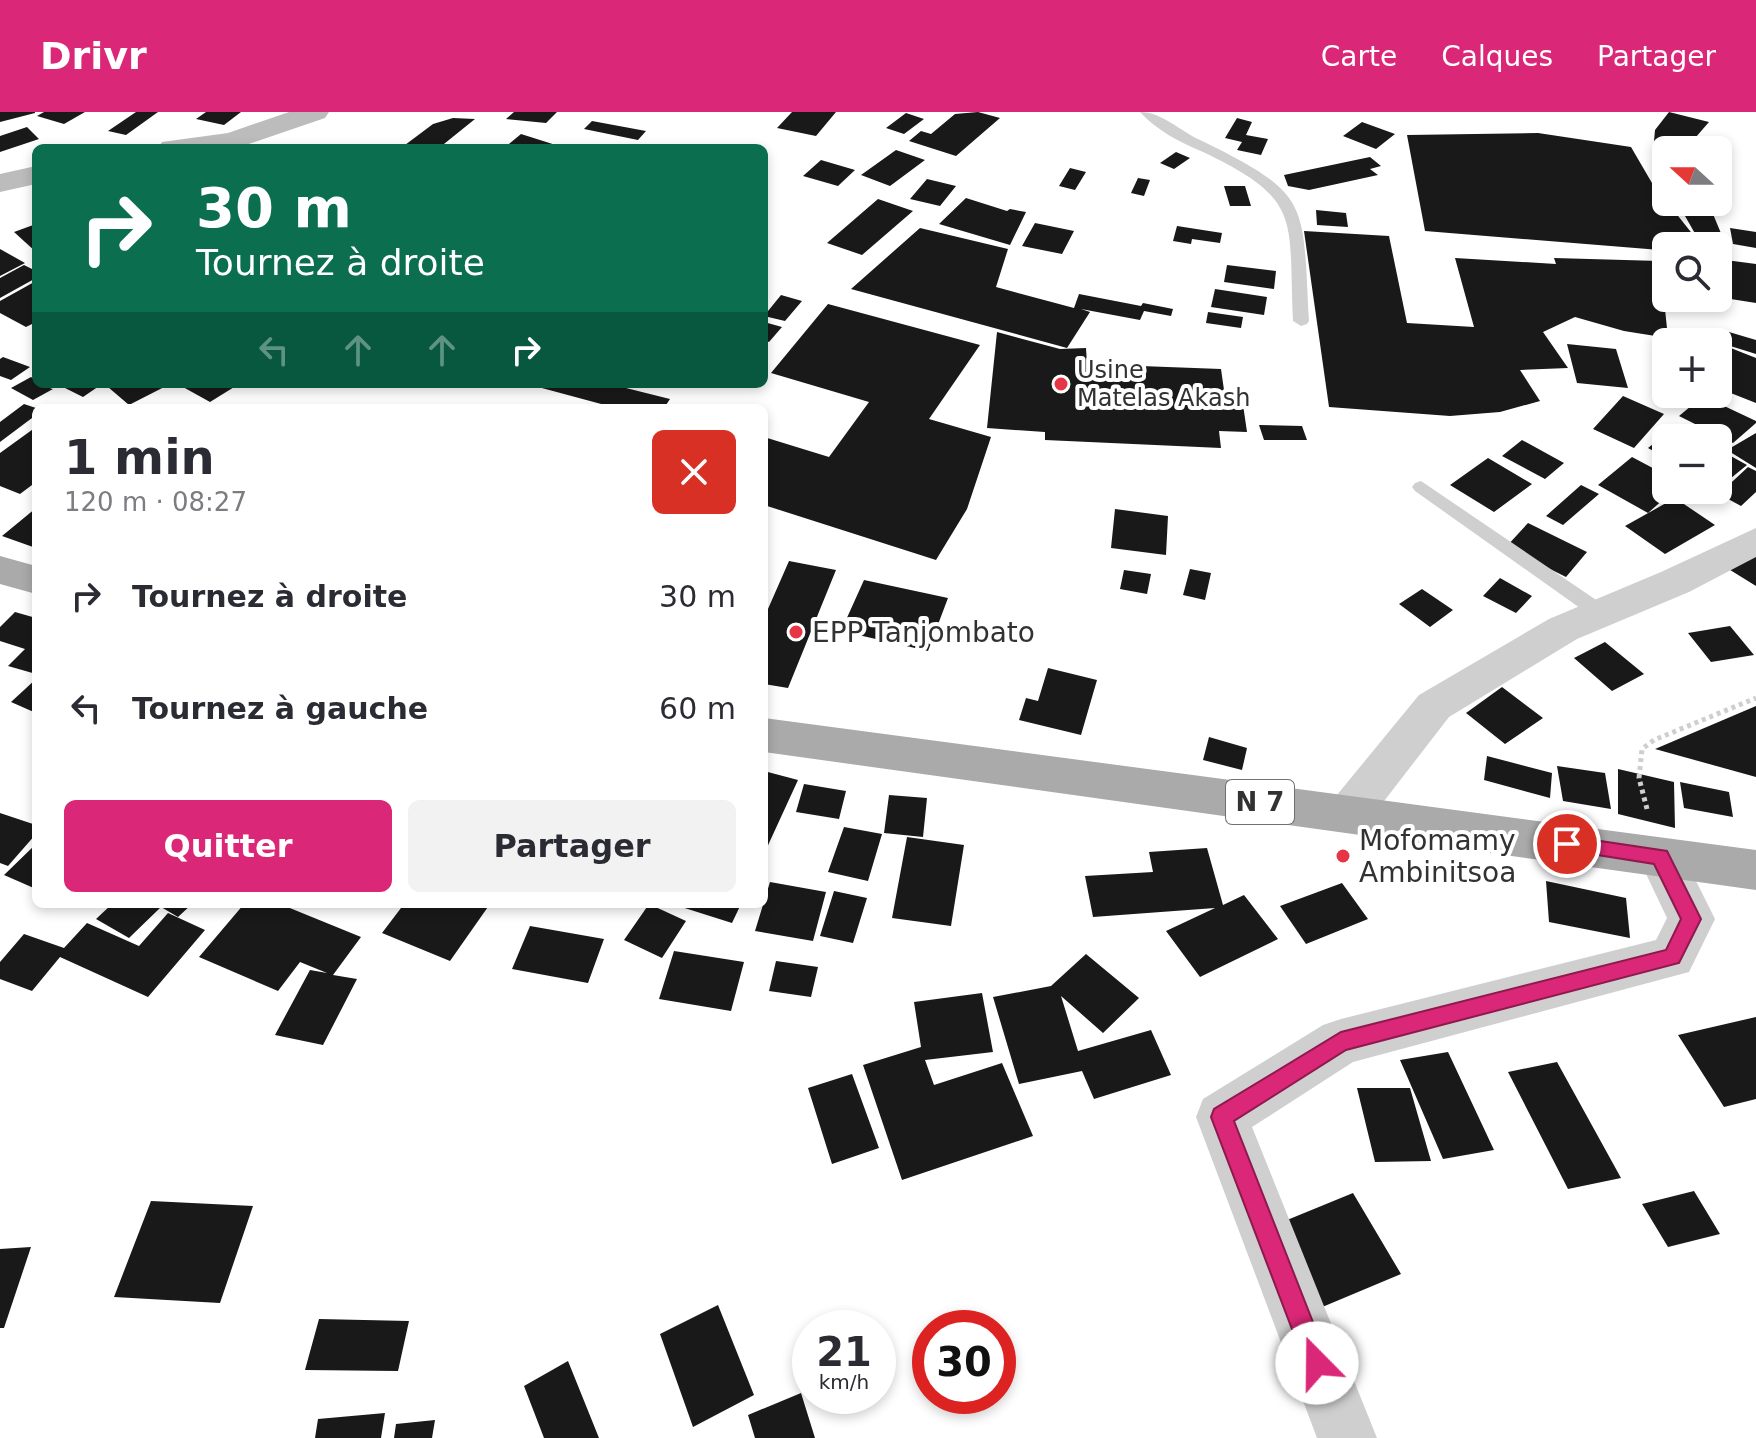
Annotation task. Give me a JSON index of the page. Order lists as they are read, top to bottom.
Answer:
{
  "streets": {
    "main road": ["N 7"]
  },
  "places": ["Usine Matelas Akash", "EPP Tanjombato", "Mofomamy Ambinitsoa"],
  "north": "left",
  "page": {
    "header": "Drivr",
    "nav": ["Carte", "Calques", "Partager"],
    "map_buttons": ["+", "−"],
    "turn": ["30 m", "Tournez à droite"],
    "heading": ["1 min", "120 m · 08:27"],
    "list": [
      {
        "name": "Tournez à droite",
        "value": "30 m"
      },
      {
        "name": "Tournez à gauche",
        "value": "60 m"
      }
    ],
    "buttons": ["Quitter", "Partager"],
    "speed": "21 km/h",
    "limit": "30"
  }
}
